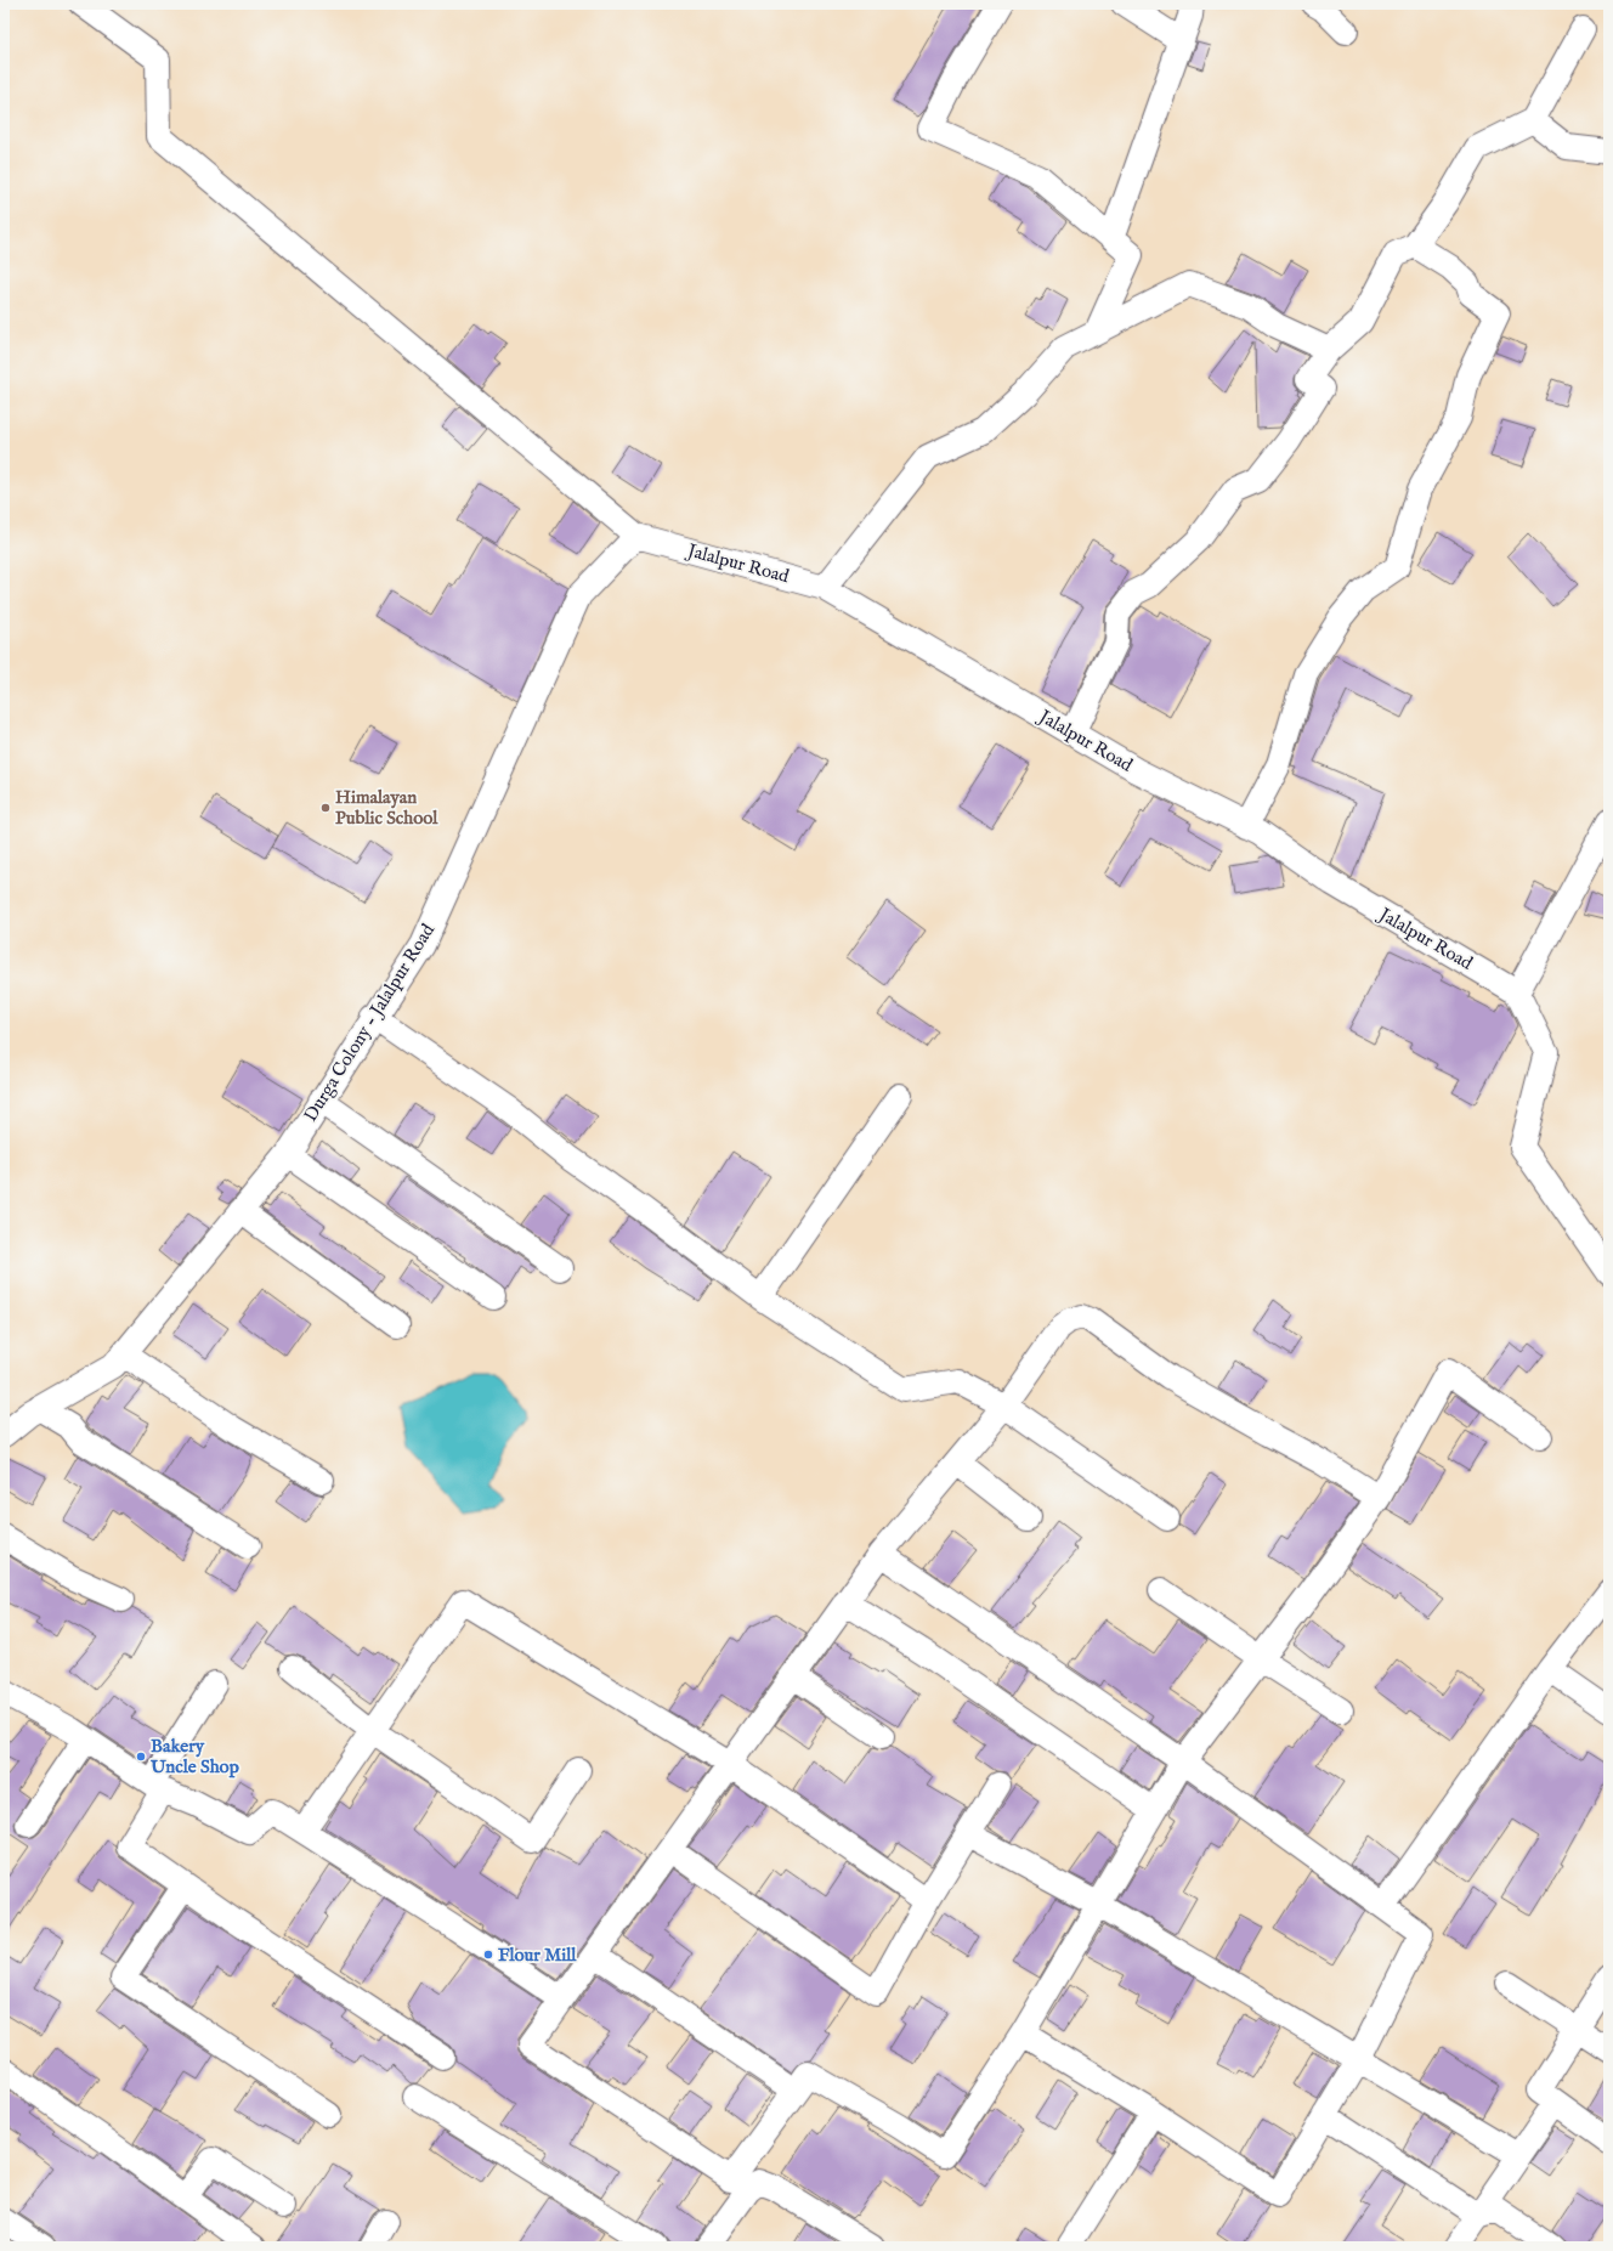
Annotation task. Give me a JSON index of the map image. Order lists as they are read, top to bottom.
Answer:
{
  "streets": {
    "street": ["Jalalpur Road", "Durga Colony - Jalalpur Road"]
  },
  "crossings": [
    ["Jalalpur Road", "Durga Colony - Jalalpur Road"]
  ],
  "places": ["Himalayan Public School", "Bakery Uncle Shop", "Flour Mill"]
}
